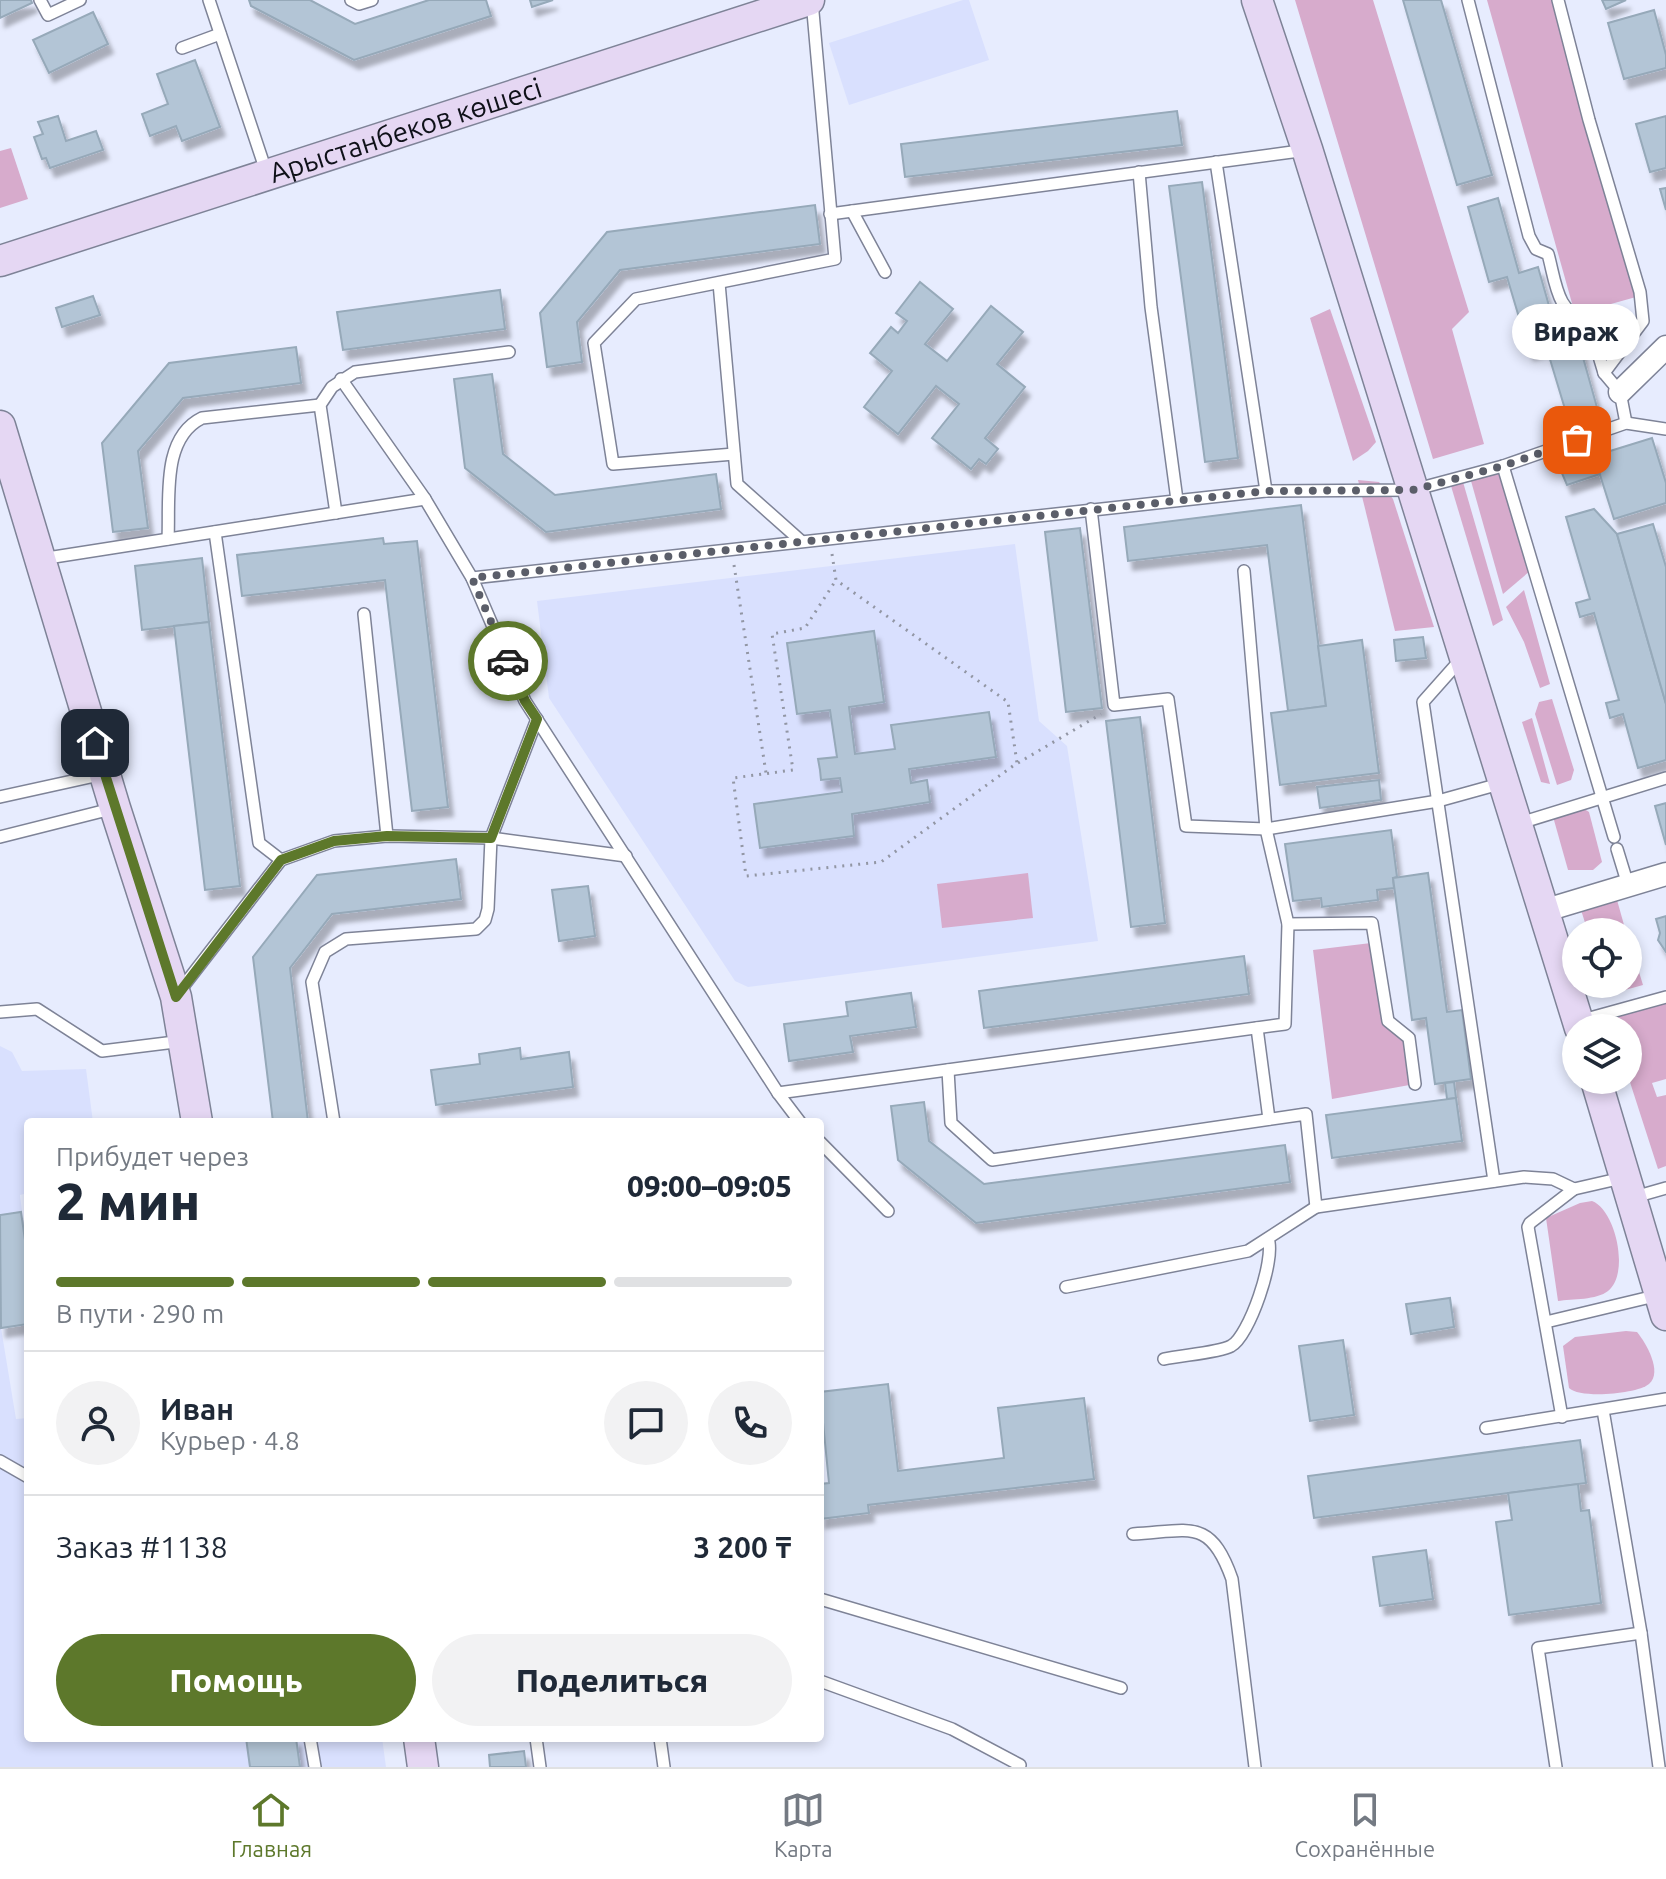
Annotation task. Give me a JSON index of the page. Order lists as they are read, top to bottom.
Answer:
{
  "streets": {
    "street": ["Арыстанбеков көшесі"]
  },
  "places": ["Вираж"],
  "page": {
    "bubble": "Вираж",
    "heading": ["2 мин", "Прибудет через", "09:00–09:05"],
    "panel": [
      "Иван",
      "Курьер · 4.8",
      "Заказ #1138",
      "3 200 ₸"
    ],
    "bar": "В пути · 290 m",
    "buttons": ["Помощь", "Поделиться"],
    "tabs": ["Главная", "Карта", "Сохранённые"]
  }
}
